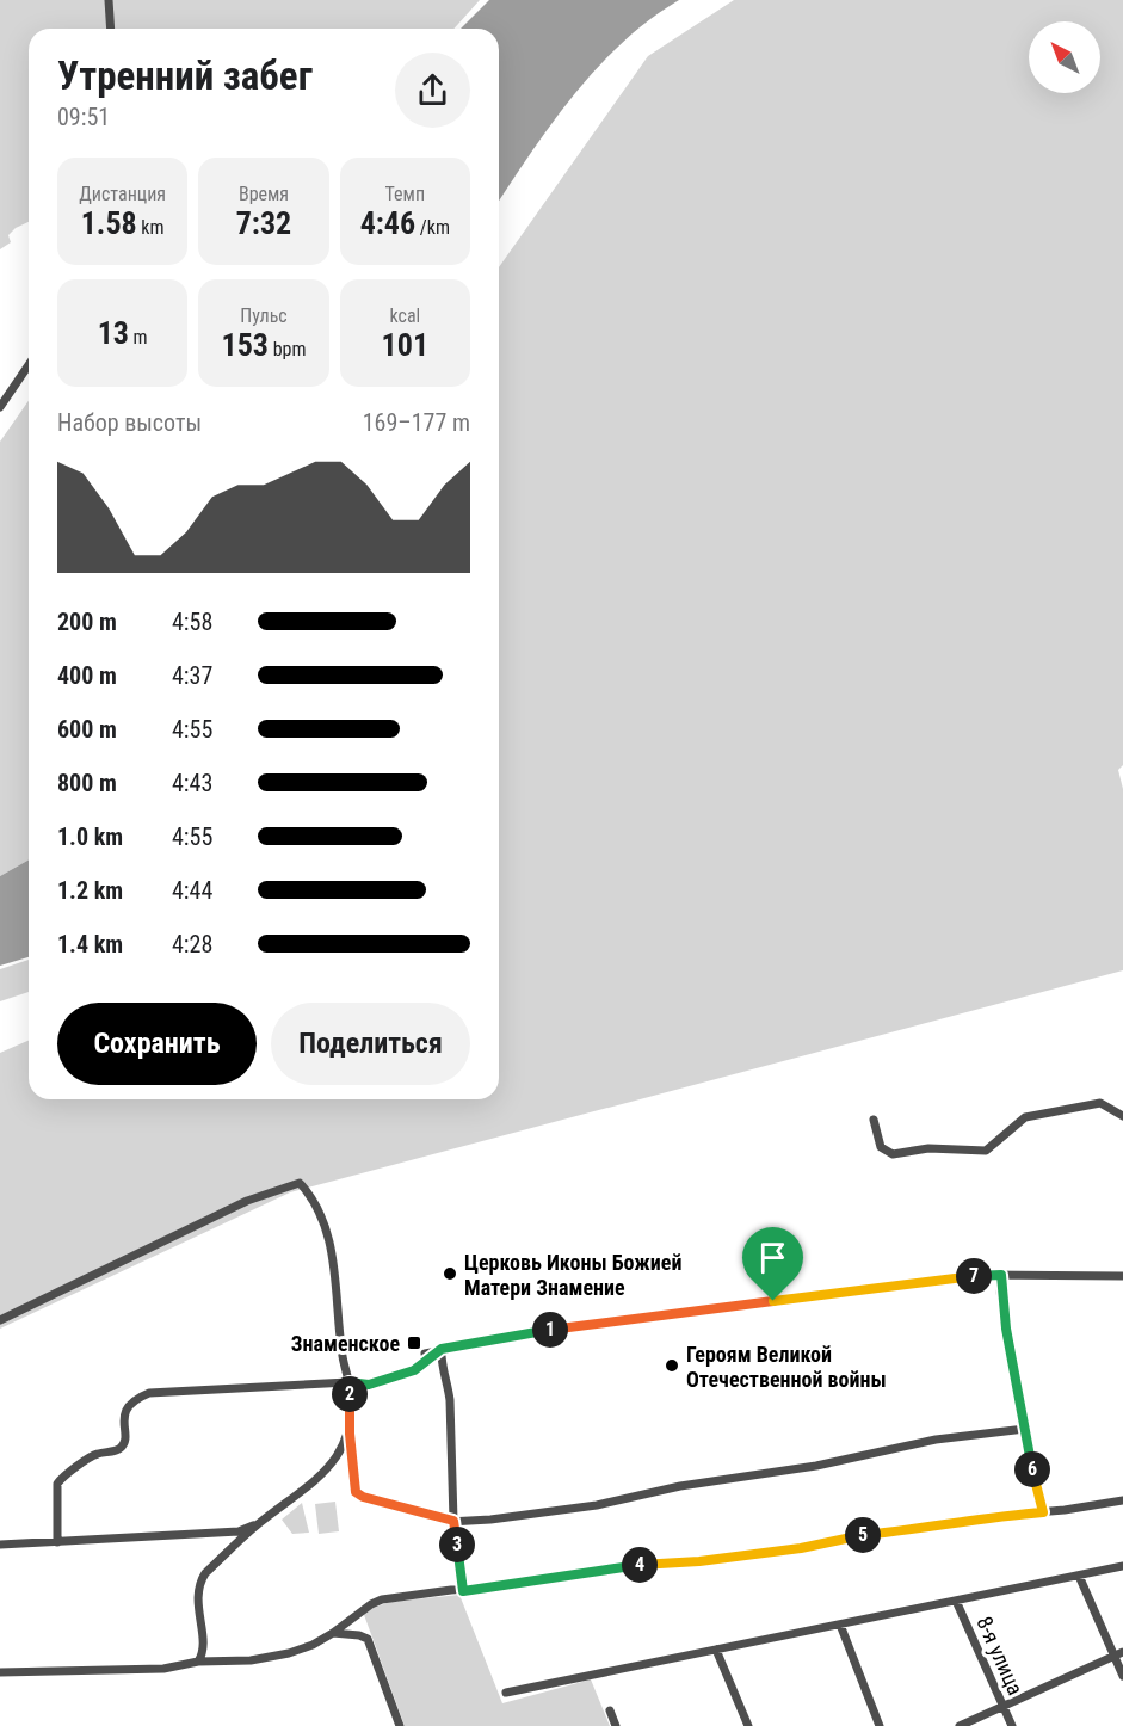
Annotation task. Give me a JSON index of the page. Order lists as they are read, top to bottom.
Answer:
{
  "streets": {
    "street": ["8-я улица"]
  },
  "places": {
    "other": ["Церковь Иконы Божией Матери Знамение", "Героям Великой Отечественной войны"],
    "transit": ["Знаменское"]
  },
  "north": "top left",
  "page": {
    "heading": ["Утренний забег", "09:51"],
    "stats": [
      ["Дистанция", "1.58 km"],
      ["Время", "7:32"],
      ["Темп", "4:46 /km"],
      ["13 m"],
      ["Пульс", "153 bpm"],
      ["kcal", "101"]
    ],
    "chart": ["Набор высоты", "169–177 m"],
    "list": [
      {
        "name": "200 m",
        "note": "4:58"
      },
      {
        "name": "400 m",
        "note": "4:37"
      },
      {
        "name": "600 m",
        "note": "4:55"
      },
      {
        "name": "800 m",
        "note": "4:43"
      },
      {
        "name": "1.0 km",
        "note": "4:55"
      },
      {
        "name": "1.2 km",
        "note": "4:44"
      },
      {
        "name": "1.4 km",
        "note": "4:28"
      }
    ],
    "buttons": ["Сохранить", "Поделиться"],
    "pins": [
      "7",
      "1",
      "2",
      "6",
      "5",
      "3",
      "4"
    ]
  }
}
